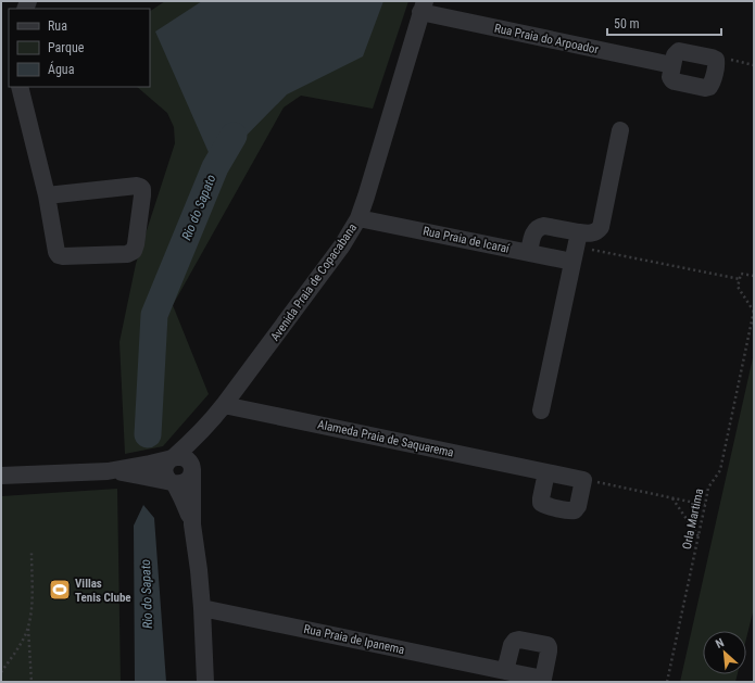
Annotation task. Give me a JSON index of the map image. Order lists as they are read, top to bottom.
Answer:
{
  "streets": {
    "street": [
      "Rua Praia do Arpoador",
      "Rua Praia de Icaraí",
      "Avenida Praia de Copacabana",
      "Alameda Praia de Saquarema",
      "Rua Praia de Ipanema"
    ],
    "path": ["Orla Martima"]
  },
  "crossings": [
    ["Rua Praia do Arpoador", "Avenida Praia de Copacabana"],
    ["Rua Praia de Icaraí", "Avenida Praia de Copacabana"],
    ["Avenida Praia de Copacabana", "Alameda Praia de Saquarema"],
    ["Avenida Praia de Copacabana", "Rua Praia de Ipanema"]
  ],
  "water": ["Rio do Sapato"],
  "places": {
    "sports": ["Villas Tenis Clube"]
  },
  "legend": ["Rua", "Parque", "Água"],
  "scale_bar": "50 m",
  "north": "top left"
}
